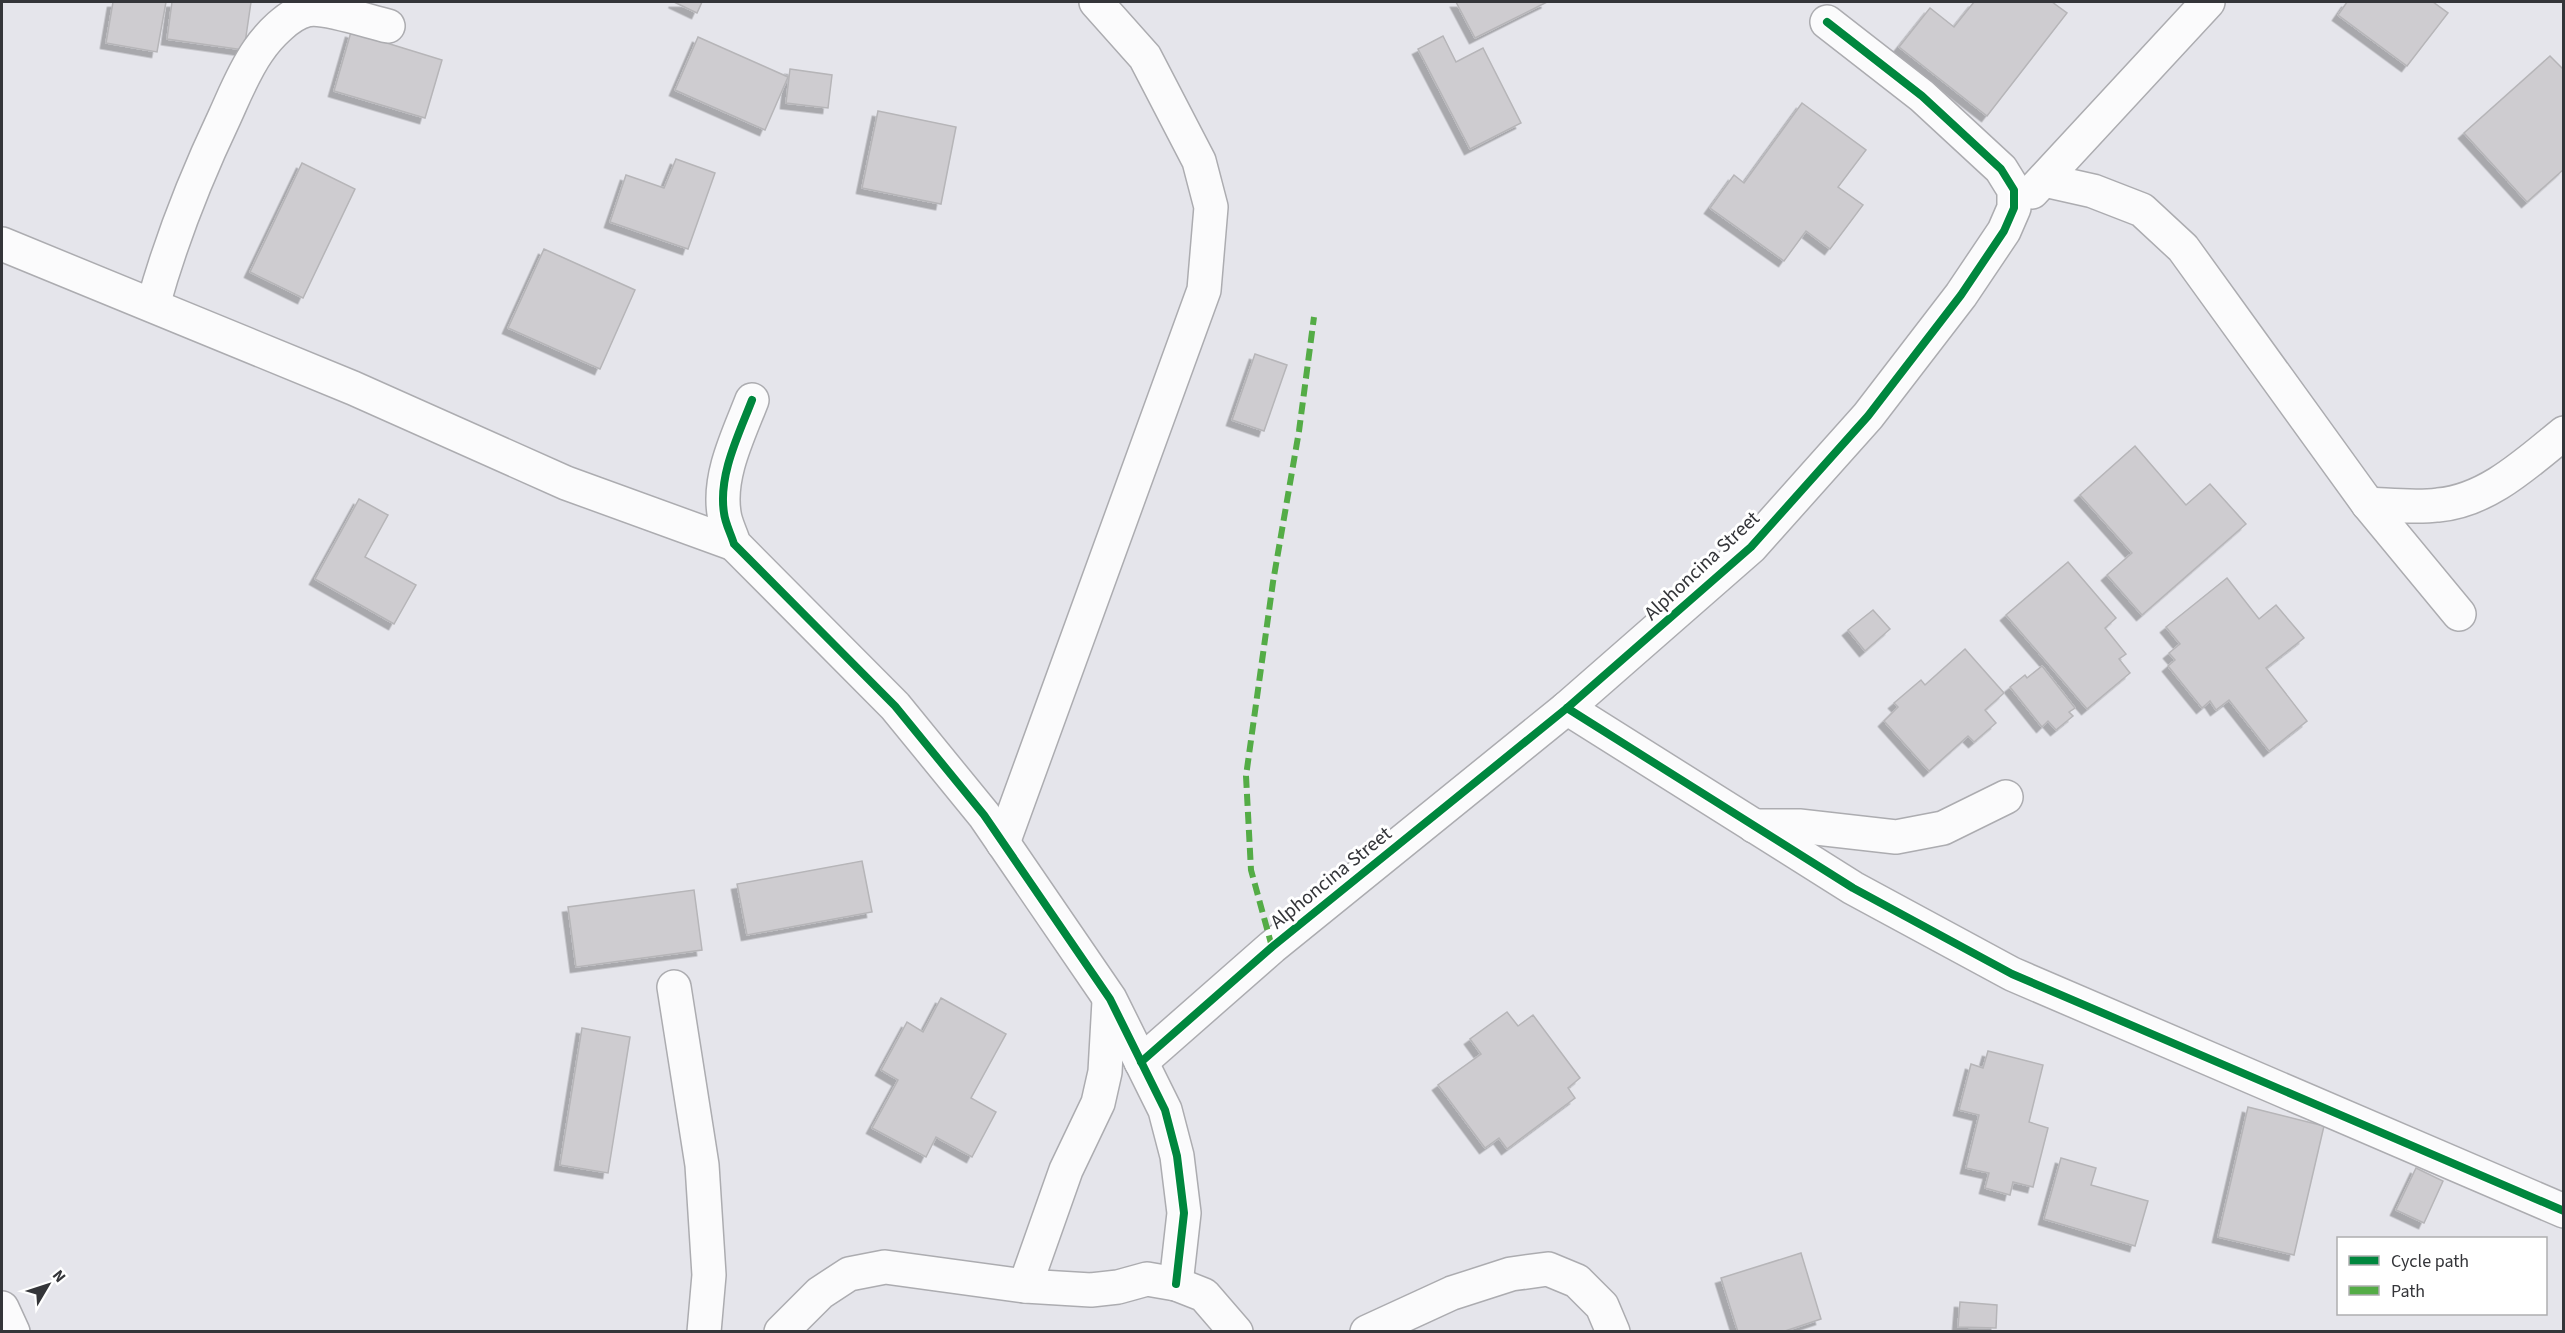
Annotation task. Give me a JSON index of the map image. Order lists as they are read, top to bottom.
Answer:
{
  "streets": {
    "street": ["Alphoncina Street"]
  },
  "legend": ["Cycle path", "Path"],
  "north": "top right"
}
